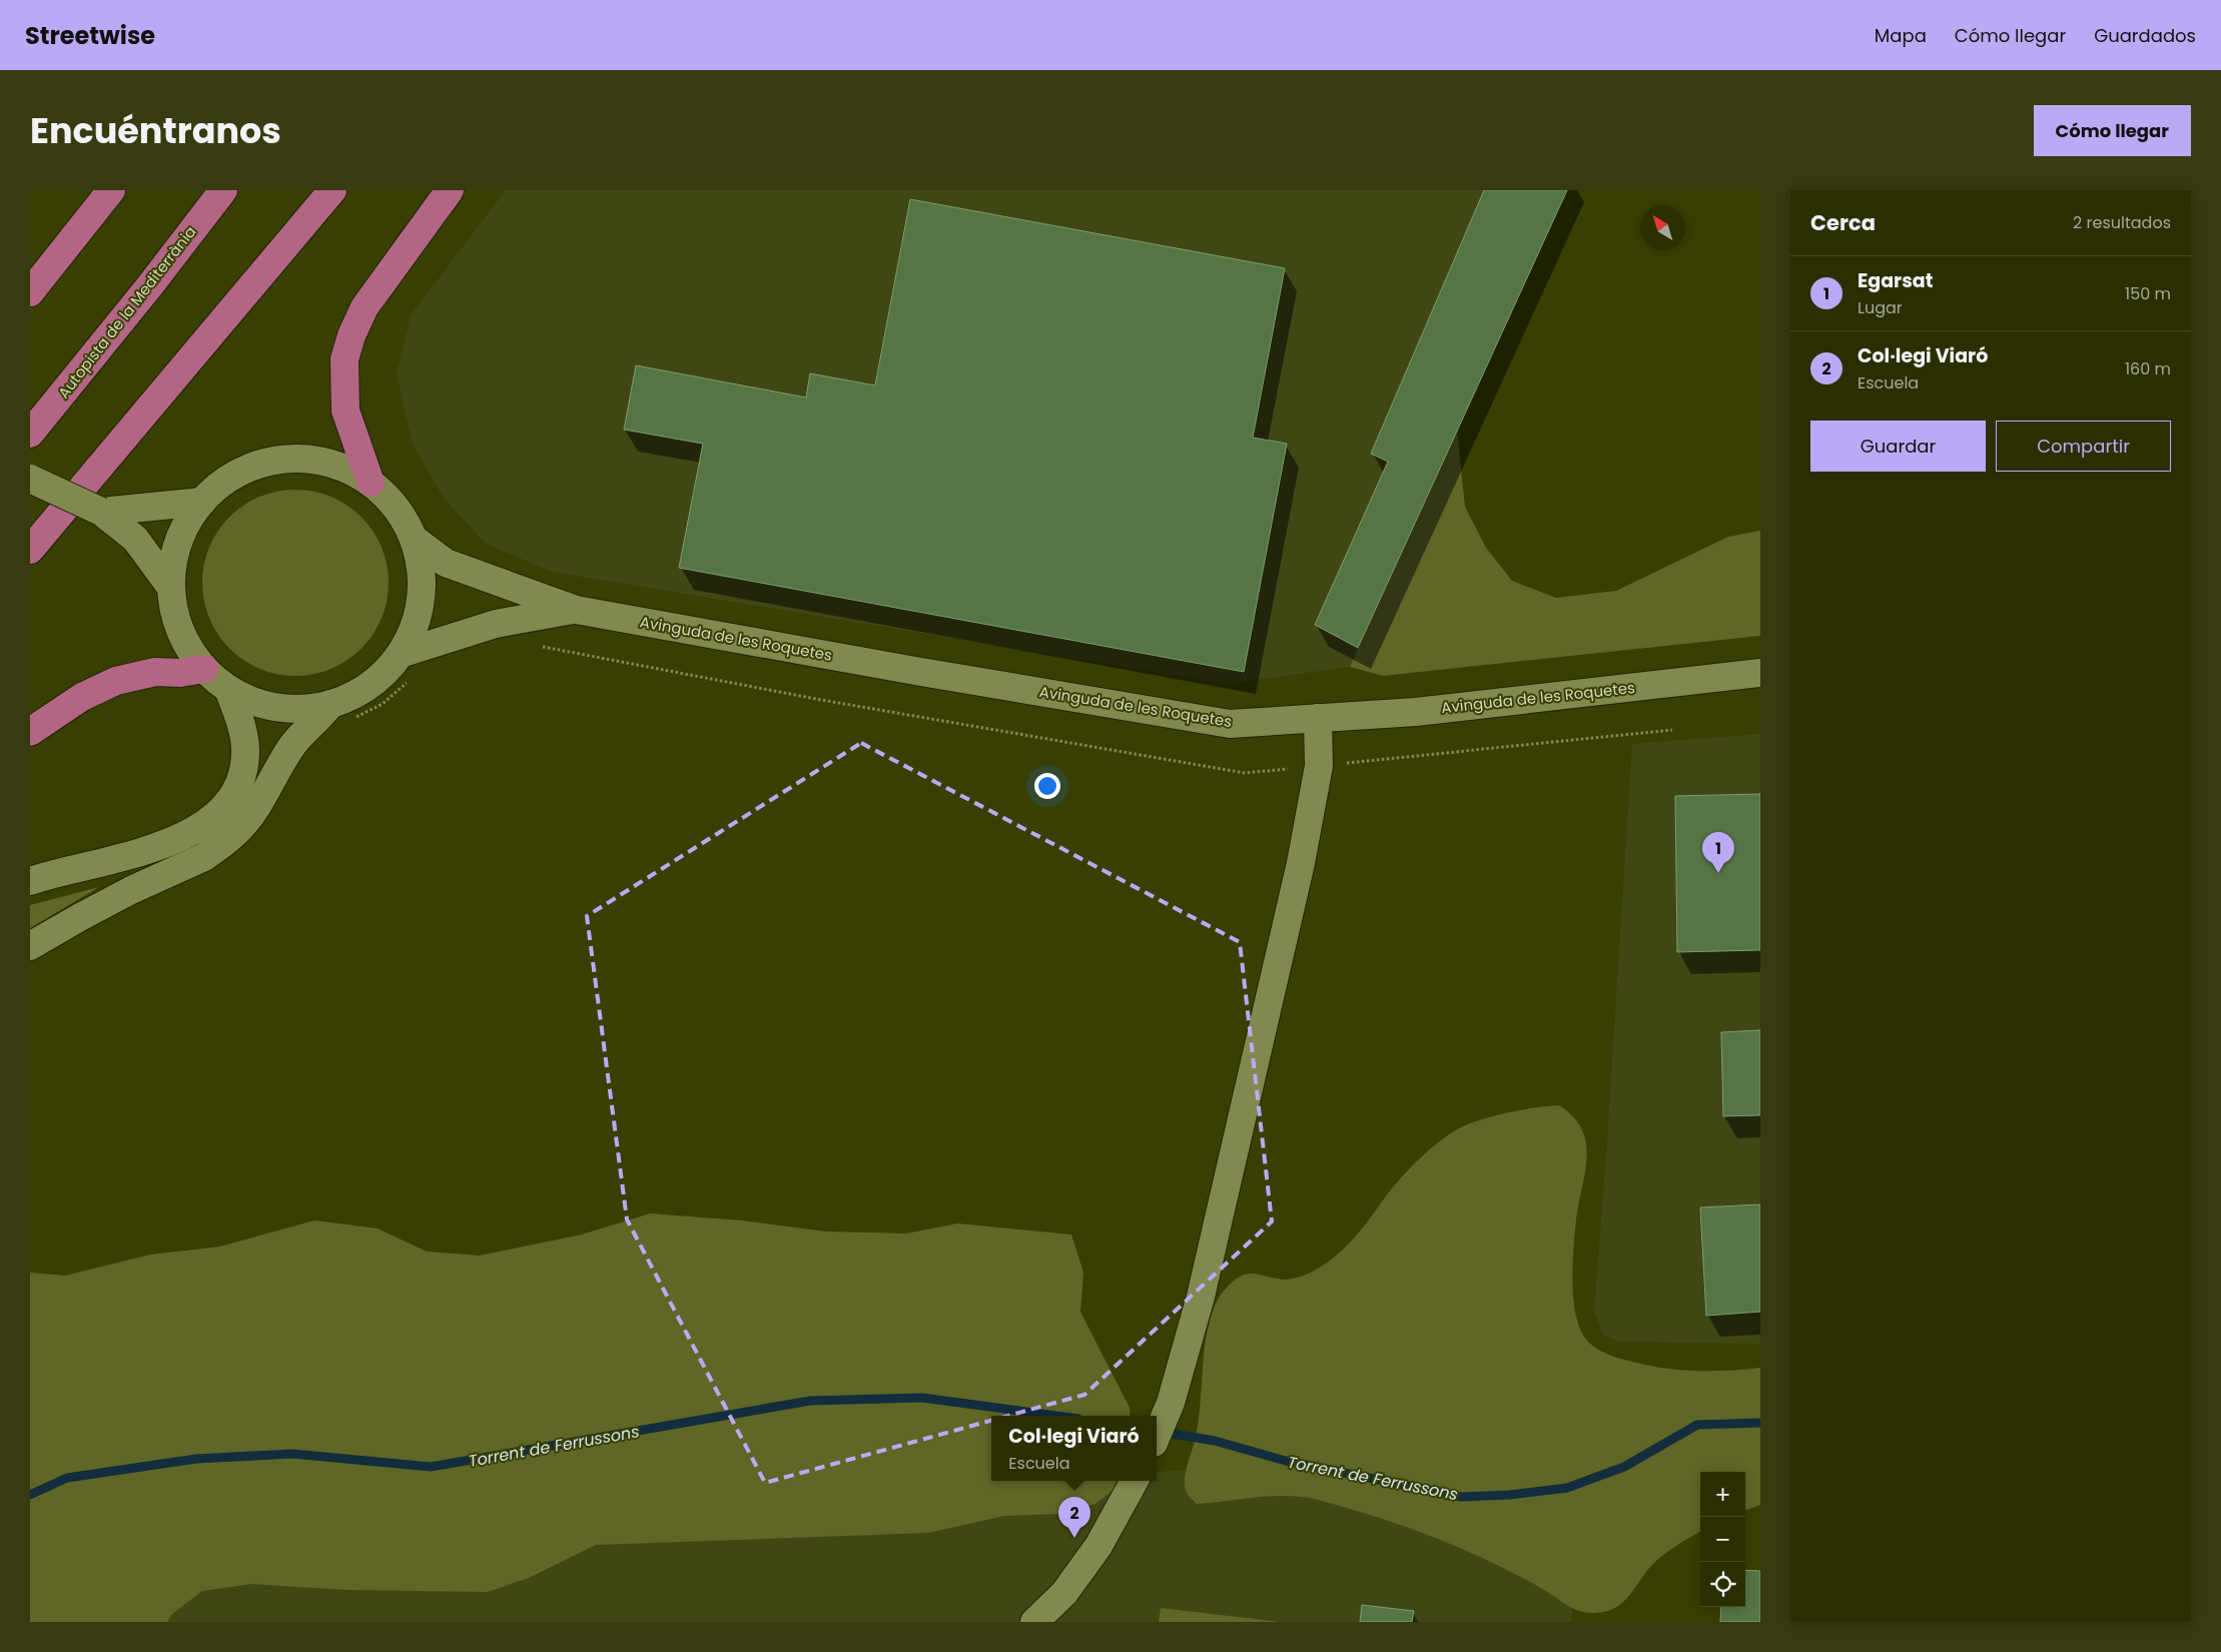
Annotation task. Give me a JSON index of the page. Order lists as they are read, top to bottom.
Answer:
{
  "streets": {
    "highway": ["Autopista de la Mediterrània"],
    "street": ["Avinguda de les Roquetes"]
  },
  "water": ["Torrent de Ferrussons"],
  "north": "top left",
  "page": {
    "header": "Streetwise",
    "nav": ["Mapa", "Cómo llegar", "Guardados"],
    "title": "Encuéntranos",
    "buttons": [
      "Cómo llegar",
      ["Guardar", "Compartir"]
    ],
    "heading": ["Cerca", "2 resultados"],
    "list": [
      {
        "mark": "1",
        "name": "Egarsat",
        "note": "Lugar",
        "value": "150 m"
      },
      {
        "mark": "2",
        "name": "Col·legi Viaró",
        "note": "Escuela",
        "value": "160 m"
      }
    ],
    "pins": ["1", "2"],
    "popup": ["Col·legi Viaró", "Escuela"],
    "map_buttons": ["+", "−"]
  }
}
